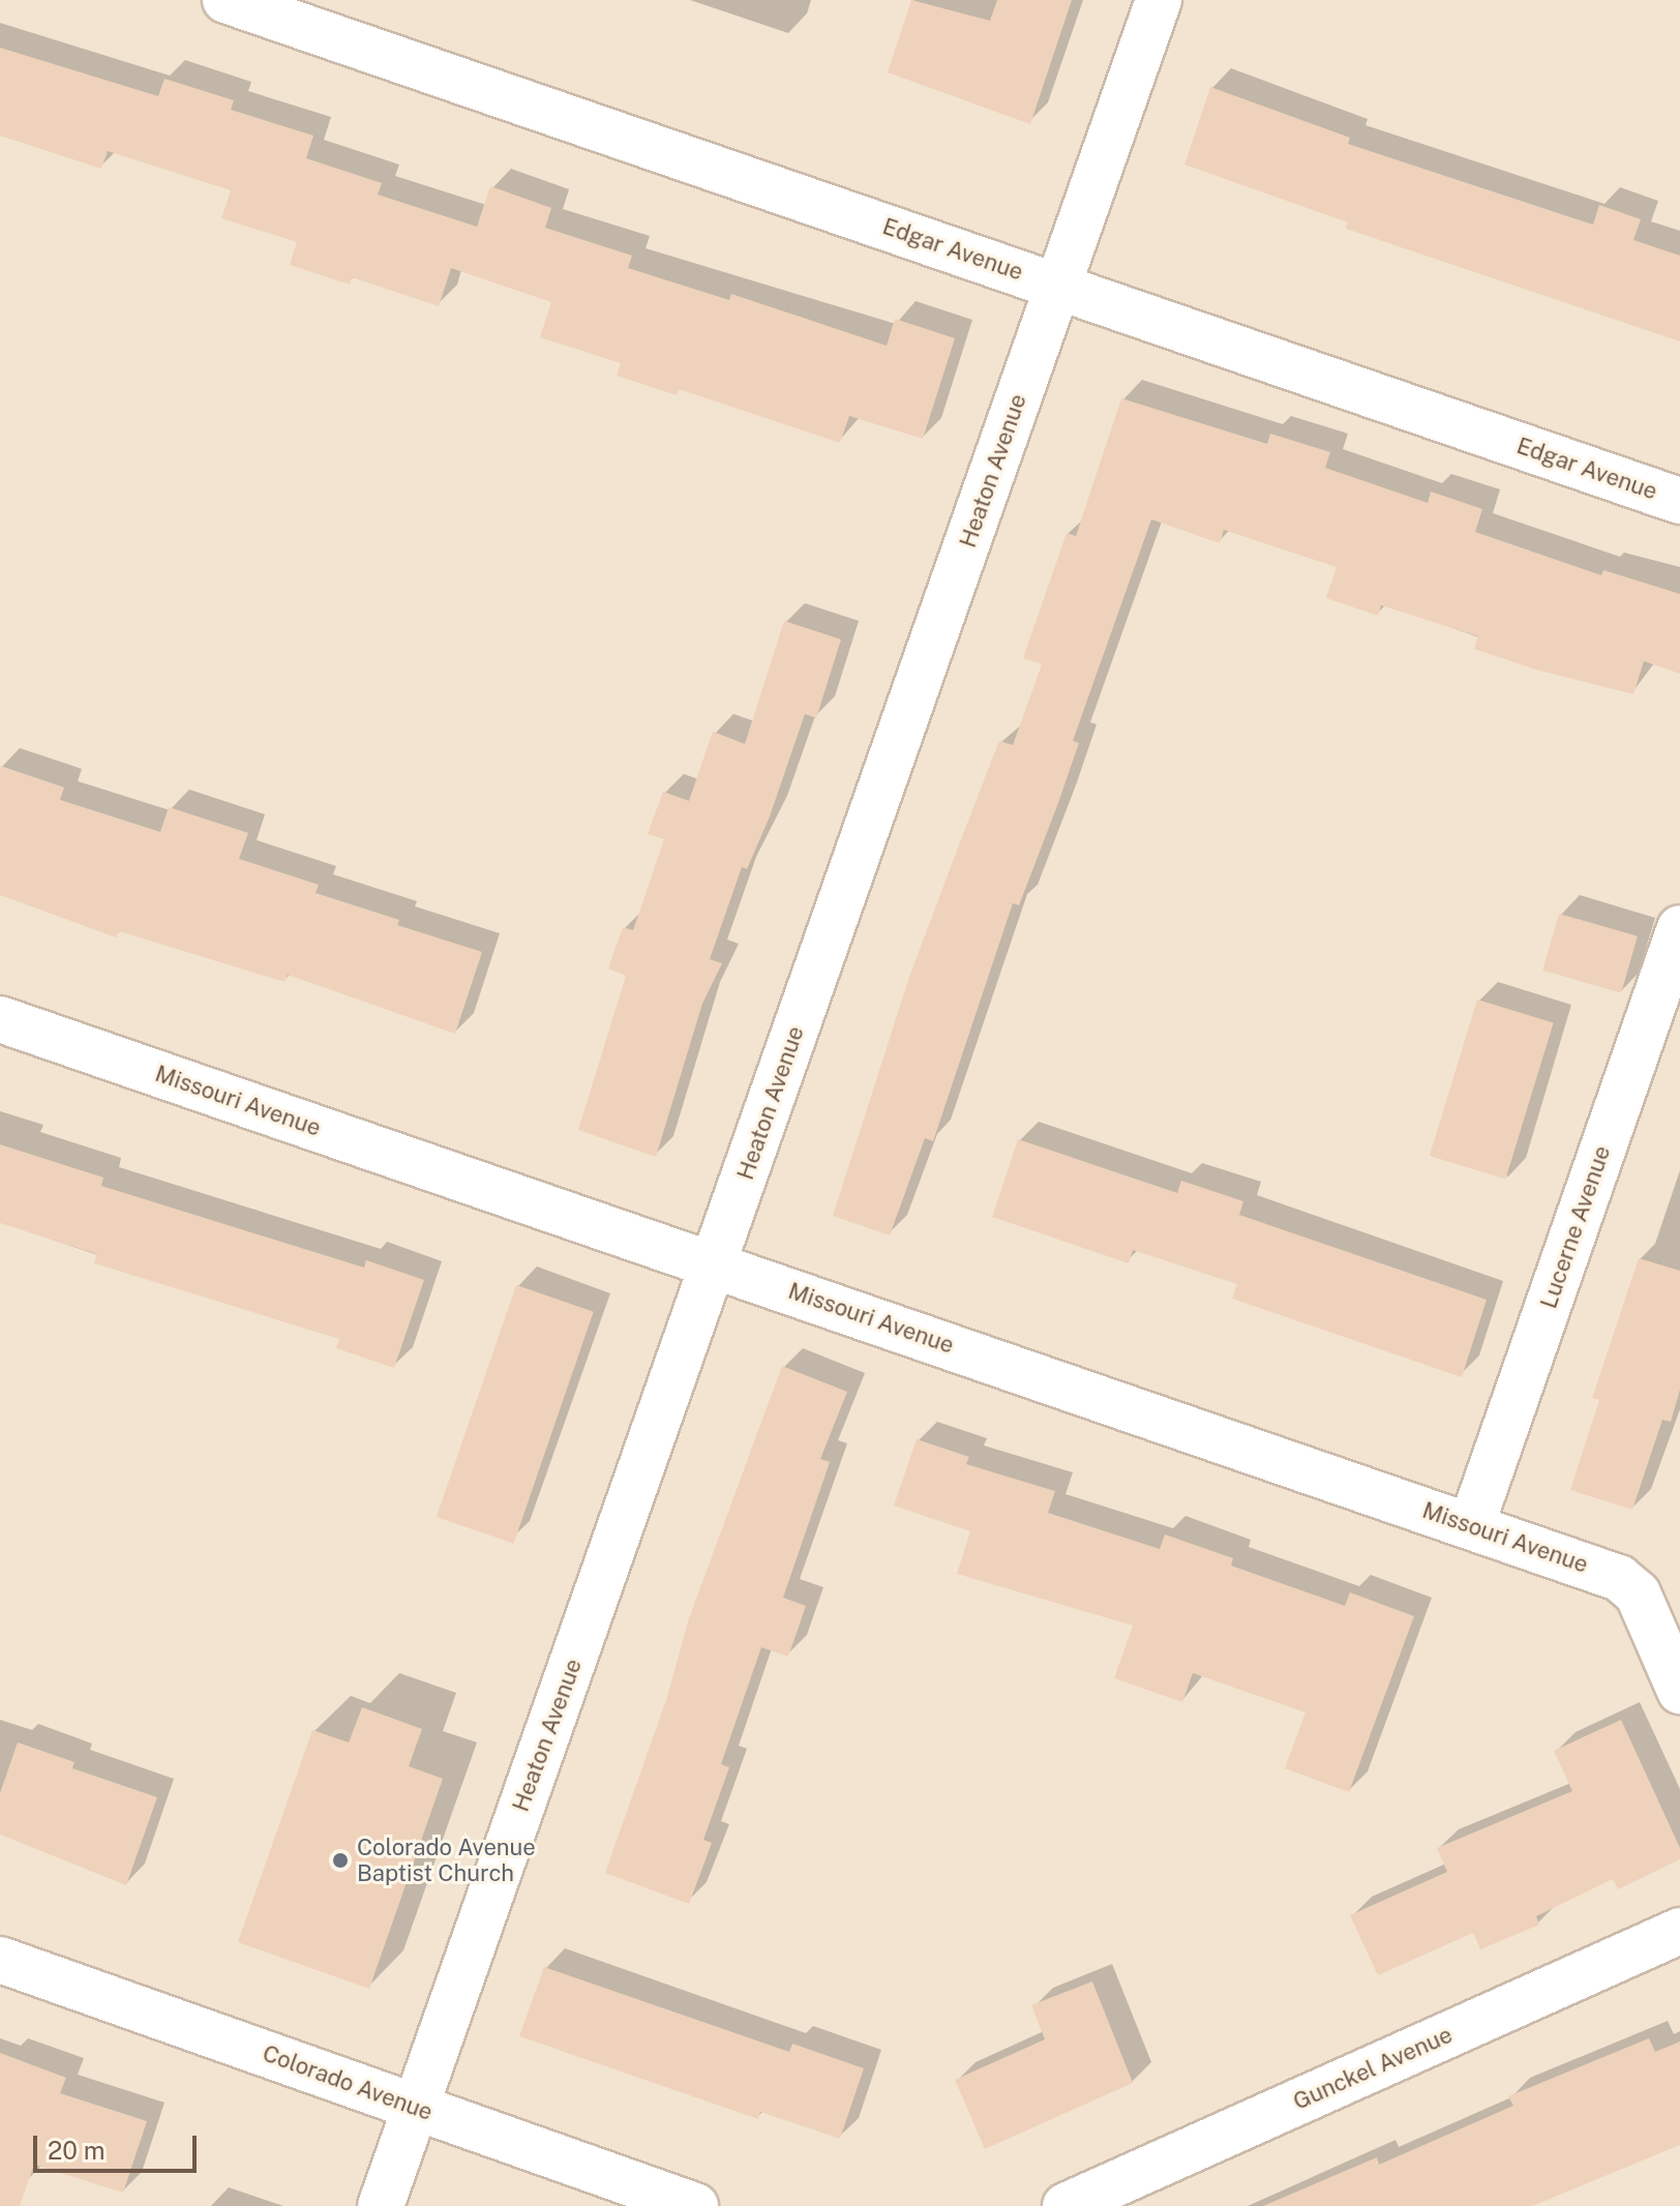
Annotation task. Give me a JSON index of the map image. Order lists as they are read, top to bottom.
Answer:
{
  "streets": {
    "street": [
      "Edgar Avenue",
      "Heaton Avenue",
      "Missouri Avenue",
      "Lucerne Avenue",
      "Gunckel Avenue",
      "Colorado Avenue"
    ]
  },
  "crossings": [
    ["Edgar Avenue", "Heaton Avenue"],
    ["Heaton Avenue", "Missouri Avenue"],
    ["Heaton Avenue", "Colorado Avenue"],
    ["Missouri Avenue", "Lucerne Avenue"]
  ],
  "places": ["Colorado Avenue Baptist Church"],
  "scale_bar": "20 m"
}
